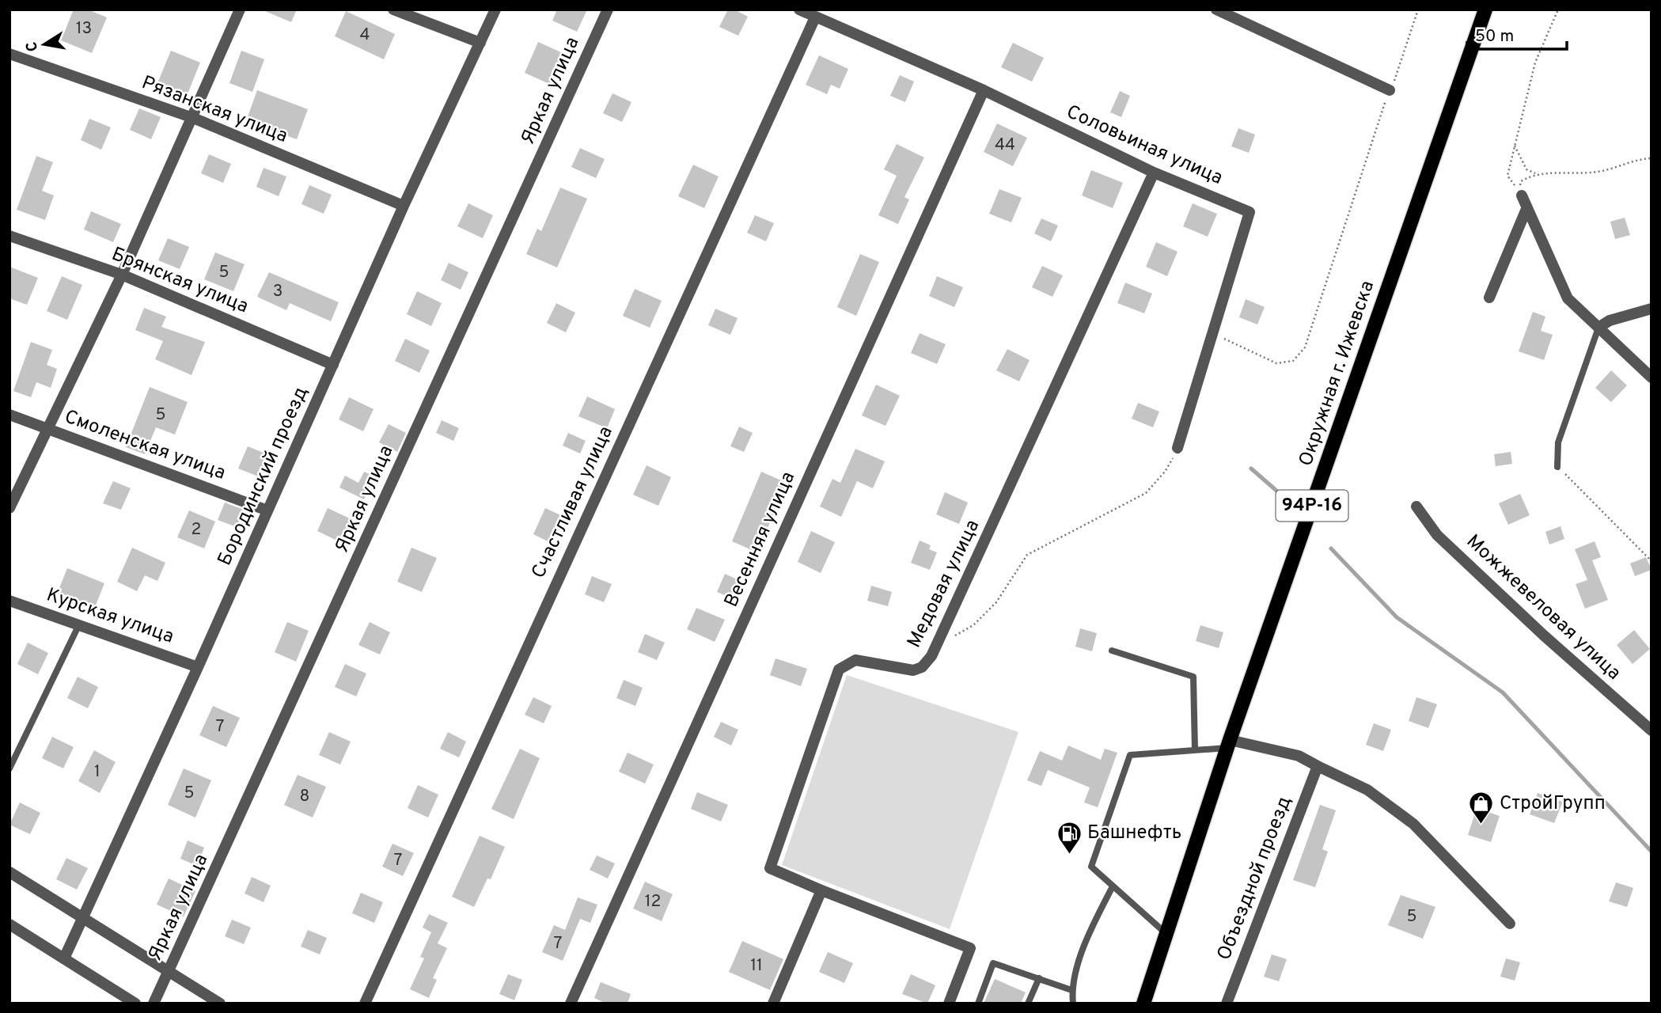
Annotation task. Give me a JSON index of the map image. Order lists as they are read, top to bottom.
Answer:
{
  "streets": {
    "main road": ["Окружная г. Ижевска", "94Р-16"],
    "street": [
      "Яркая улица",
      "Рязанская улица",
      "Соловьиная улица",
      "Брянская улица",
      "Смоленская улица",
      "Бородинский проезд",
      "Счастливая улица",
      "Весенняя улица",
      "Медовая улица",
      "Можжевеловая улица",
      "Курская улица",
      "Объездной проезд"
    ]
  },
  "crossings": [
    ["Рязанская улица", "Бородинский проезд"],
    ["Соловьиная улица", "Счастливая улица"],
    ["Соловьиная улица", "Весенняя улица"],
    ["Соловьиная улица", "Медовая улица"],
    ["Брянская улица", "Бородинский проезд"],
    ["Смоленская улица", "Бородинский проезд"],
    ["Бородинский проезд", "Курская улица"]
  ],
  "places": {
    "shop": ["СтройГрупп"],
    "fuel station": ["Башнефть"]
  },
  "house_numbers": [
    "13",
    "4",
    "44",
    "5",
    "3",
    "5",
    "2",
    "7",
    "1",
    "5",
    "8",
    "7",
    "12",
    "5",
    "7",
    "11"
  ],
  "scale_bar": "50 m",
  "north": "left"
}
